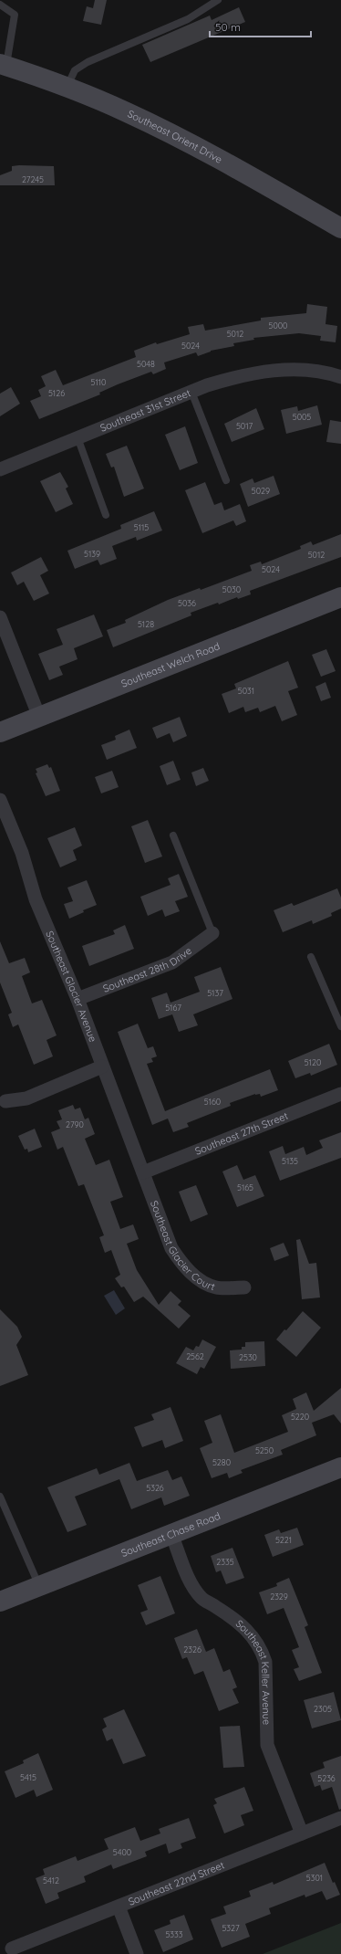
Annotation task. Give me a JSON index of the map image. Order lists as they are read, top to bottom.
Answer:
{
  "streets": {
    "street": [
      "Southeast Orient Drive",
      "Southeast 31st Street",
      "Southeast Welch Road",
      "Southeast 28th Drive",
      "Southeast Glacier Avenue",
      "Southeast 27th Street",
      "Southeast Glacier Court",
      "Southeast Chase Road",
      "Southeast Keller Avenue",
      "Southeast 22nd Street"
    ]
  },
  "crossings": [
    ["Southeast 28th Drive", "Southeast Glacier Avenue"],
    ["Southeast Glacier Avenue", "Southeast 27th Street"],
    ["Southeast Glacier Avenue", "Southeast Glacier Court"],
    ["Southeast 27th Street", "Southeast Glacier Court"],
    ["Southeast Chase Road", "Southeast Keller Avenue"],
    ["Southeast Keller Avenue", "Southeast 22nd Street"]
  ],
  "house_numbers": [
    "27245",
    "5000",
    "5012",
    "5024",
    "5048",
    "5110",
    "5126",
    "5005",
    "5017",
    "5029",
    "5115",
    "5139",
    "5012",
    "5024",
    "5030",
    "5036",
    "5128",
    "5031",
    "5137",
    "5167",
    "5120",
    "5160",
    "2790",
    "5135",
    "5165",
    "2562",
    "2530",
    "5220",
    "5250",
    "5280",
    "5326",
    "5221",
    "2335",
    "2329",
    "2326",
    "2305",
    "5415",
    "5236",
    "5400",
    "5301",
    "5412",
    "5327",
    "5333"
  ],
  "scale_bar": "50 m"
}
